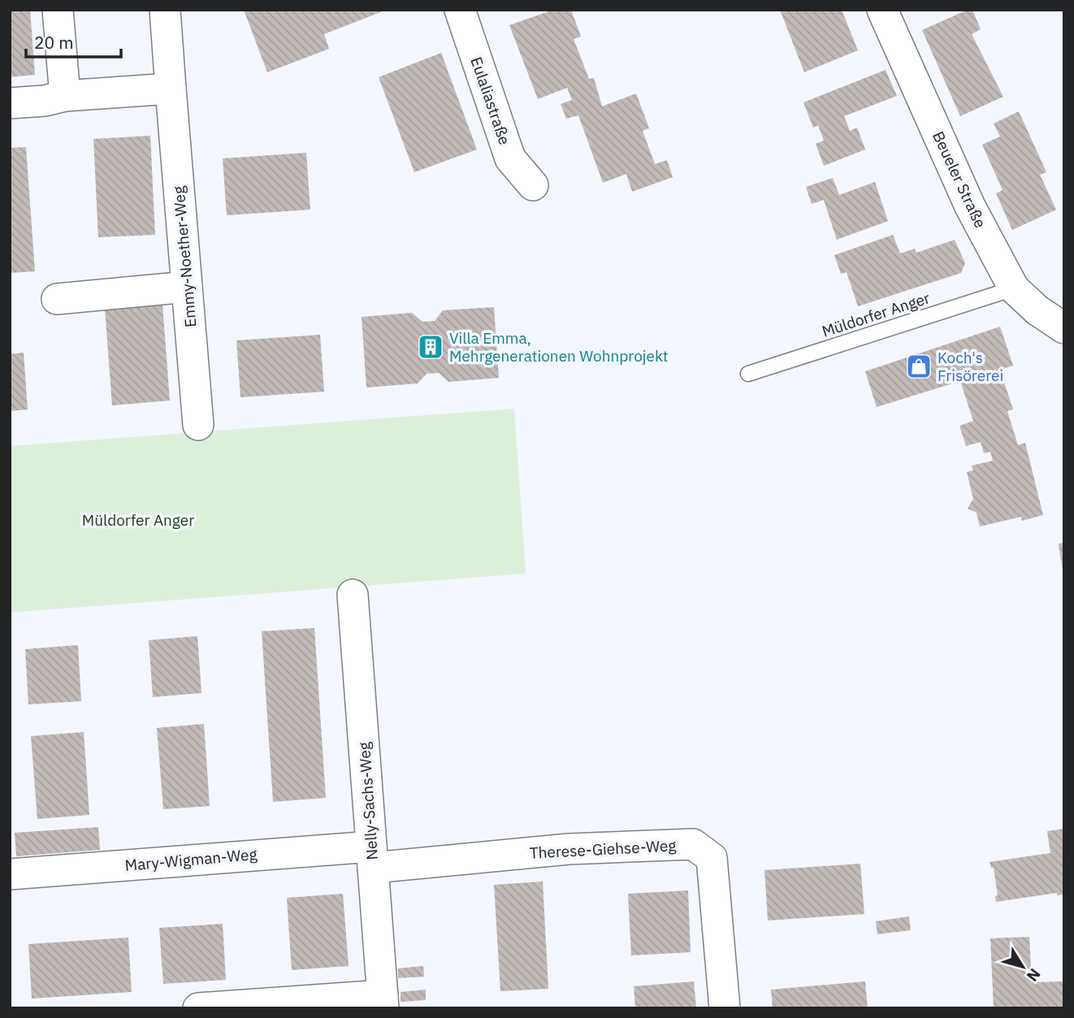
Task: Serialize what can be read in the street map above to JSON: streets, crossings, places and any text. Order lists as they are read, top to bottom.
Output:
{
  "streets": {
    "street": [
      "Eulaliastraße",
      "Beueler Straße",
      "Emmy-Noether-Weg",
      "Nelly-Sachs-Weg",
      "Therese-Giehse-Weg",
      "Mary-Wigman-Weg"
    ],
    "lane": ["Müldorfer Anger"]
  },
  "crossings": [
    ["Beueler Straße", "Müldorfer Anger"],
    ["Nelly-Sachs-Weg", "Therese-Giehse-Weg"],
    ["Nelly-Sachs-Weg", "Mary-Wigman-Weg"],
    ["Therese-Giehse-Weg", "Mary-Wigman-Weg"]
  ],
  "parks": ["Müldorfer Anger"],
  "places": {
    "building": ["Villa Emma, Mehrgenerationen Wohnprojekt"],
    "shop": ["Koch's Frisörerei"]
  },
  "scale_bar": "20 m",
  "north": "bottom right"
}
